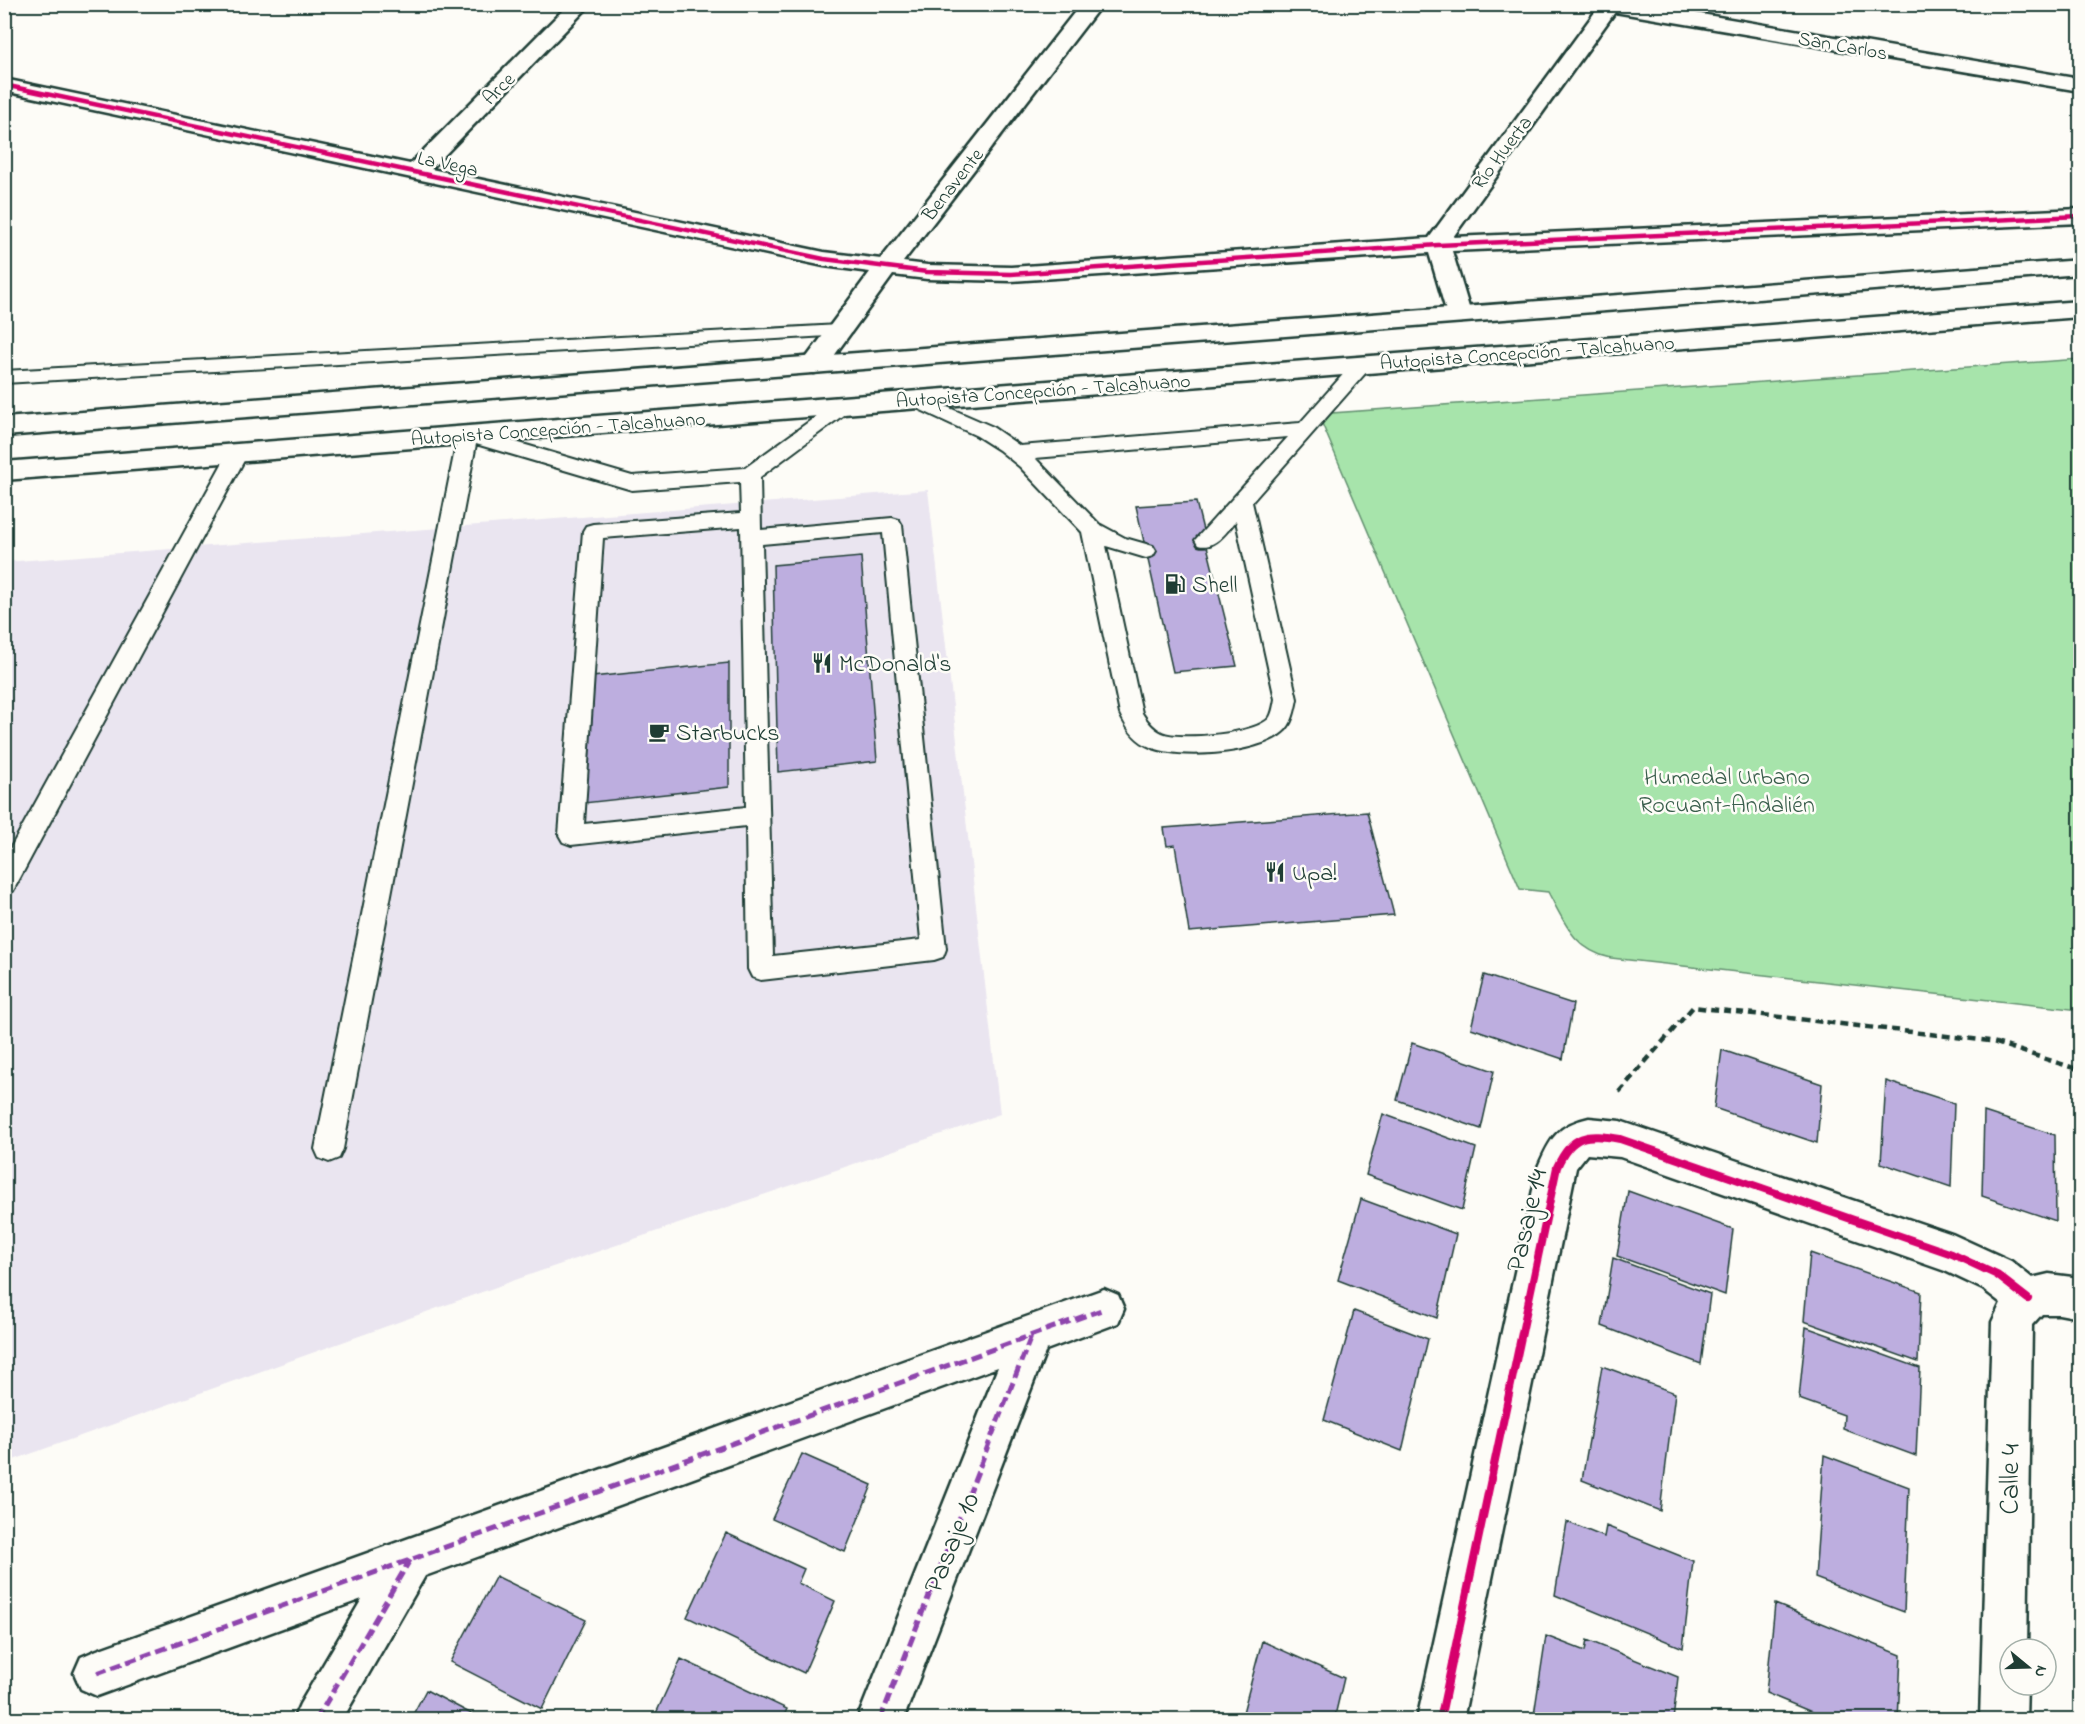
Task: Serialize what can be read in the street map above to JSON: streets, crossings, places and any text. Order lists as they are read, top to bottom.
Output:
{
  "streets": {
    "street": [
      "San Carlos",
      "Arce",
      "Río Huerta",
      "La Vega",
      "Benavente",
      "Autopista Concepción - Talcahuano",
      "Pasaje 14",
      "Calle 4",
      "Pasaje 10"
    ]
  },
  "crossings": [
    ["San Carlos", "Río Huerta"],
    ["Arce", "La Vega"],
    ["Río Huerta", "La Vega"],
    ["La Vega", "Benavente"],
    ["Benavente", "Autopista Concepción - Talcahuano"]
  ],
  "parks": ["Humedal Urbano Rocuant-Andalién"],
  "places": {
    "fuel station": ["Shell"],
    "restaurant": ["McDonald's", "Upa!"],
    "cafe": ["Starbucks"]
  },
  "north": "right"
}
